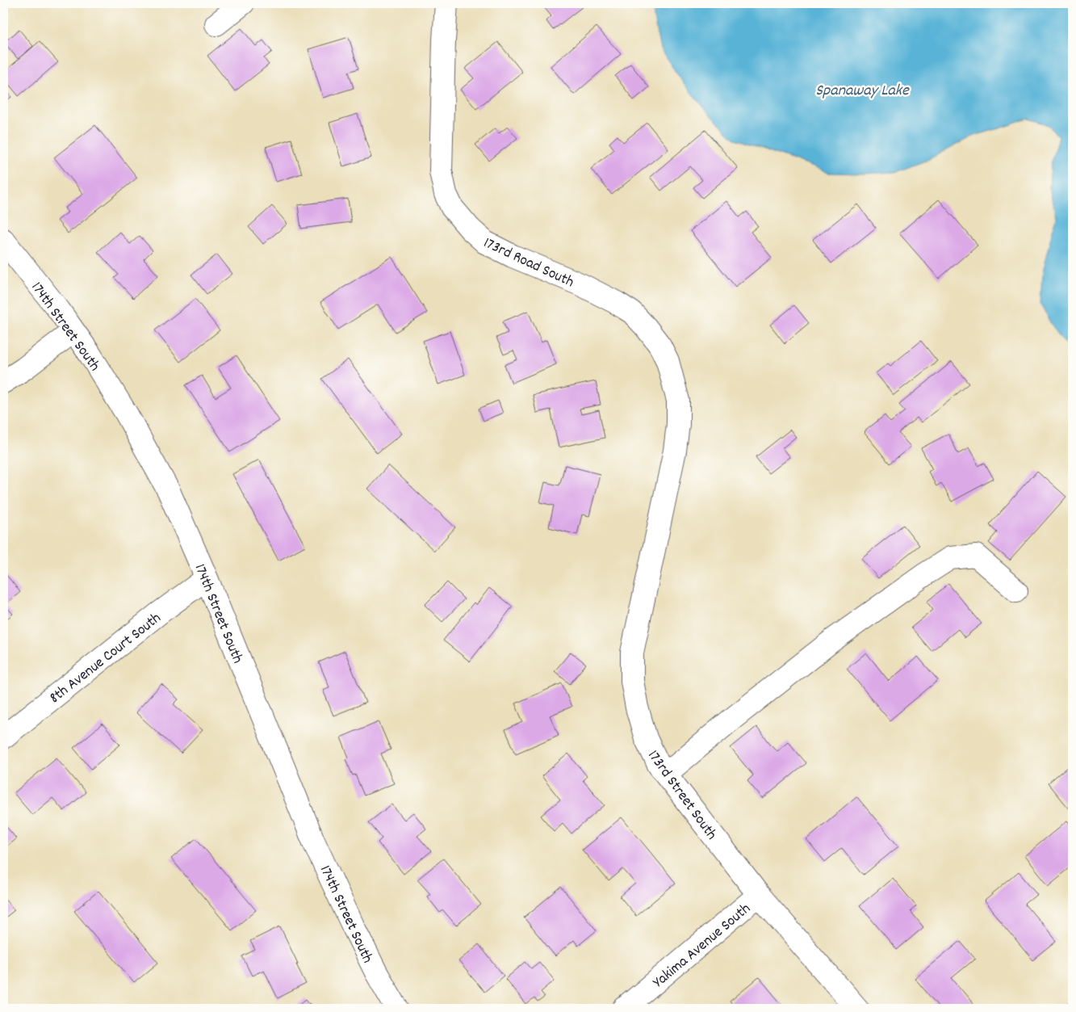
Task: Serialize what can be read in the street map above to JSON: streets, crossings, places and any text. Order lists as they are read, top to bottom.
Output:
{
  "streets": {
    "street": [
      "173rd Road South",
      "174th Street South",
      "8th Avenue Court South",
      "173rd Street South",
      "Yakima Avenue South"
    ]
  },
  "crossings": [
    ["173rd Road South", "173rd Street South"],
    ["174th Street South", "8th Avenue Court South"],
    ["173rd Street South", "Yakima Avenue South"]
  ],
  "water": ["Spanaway Lake"]
}
